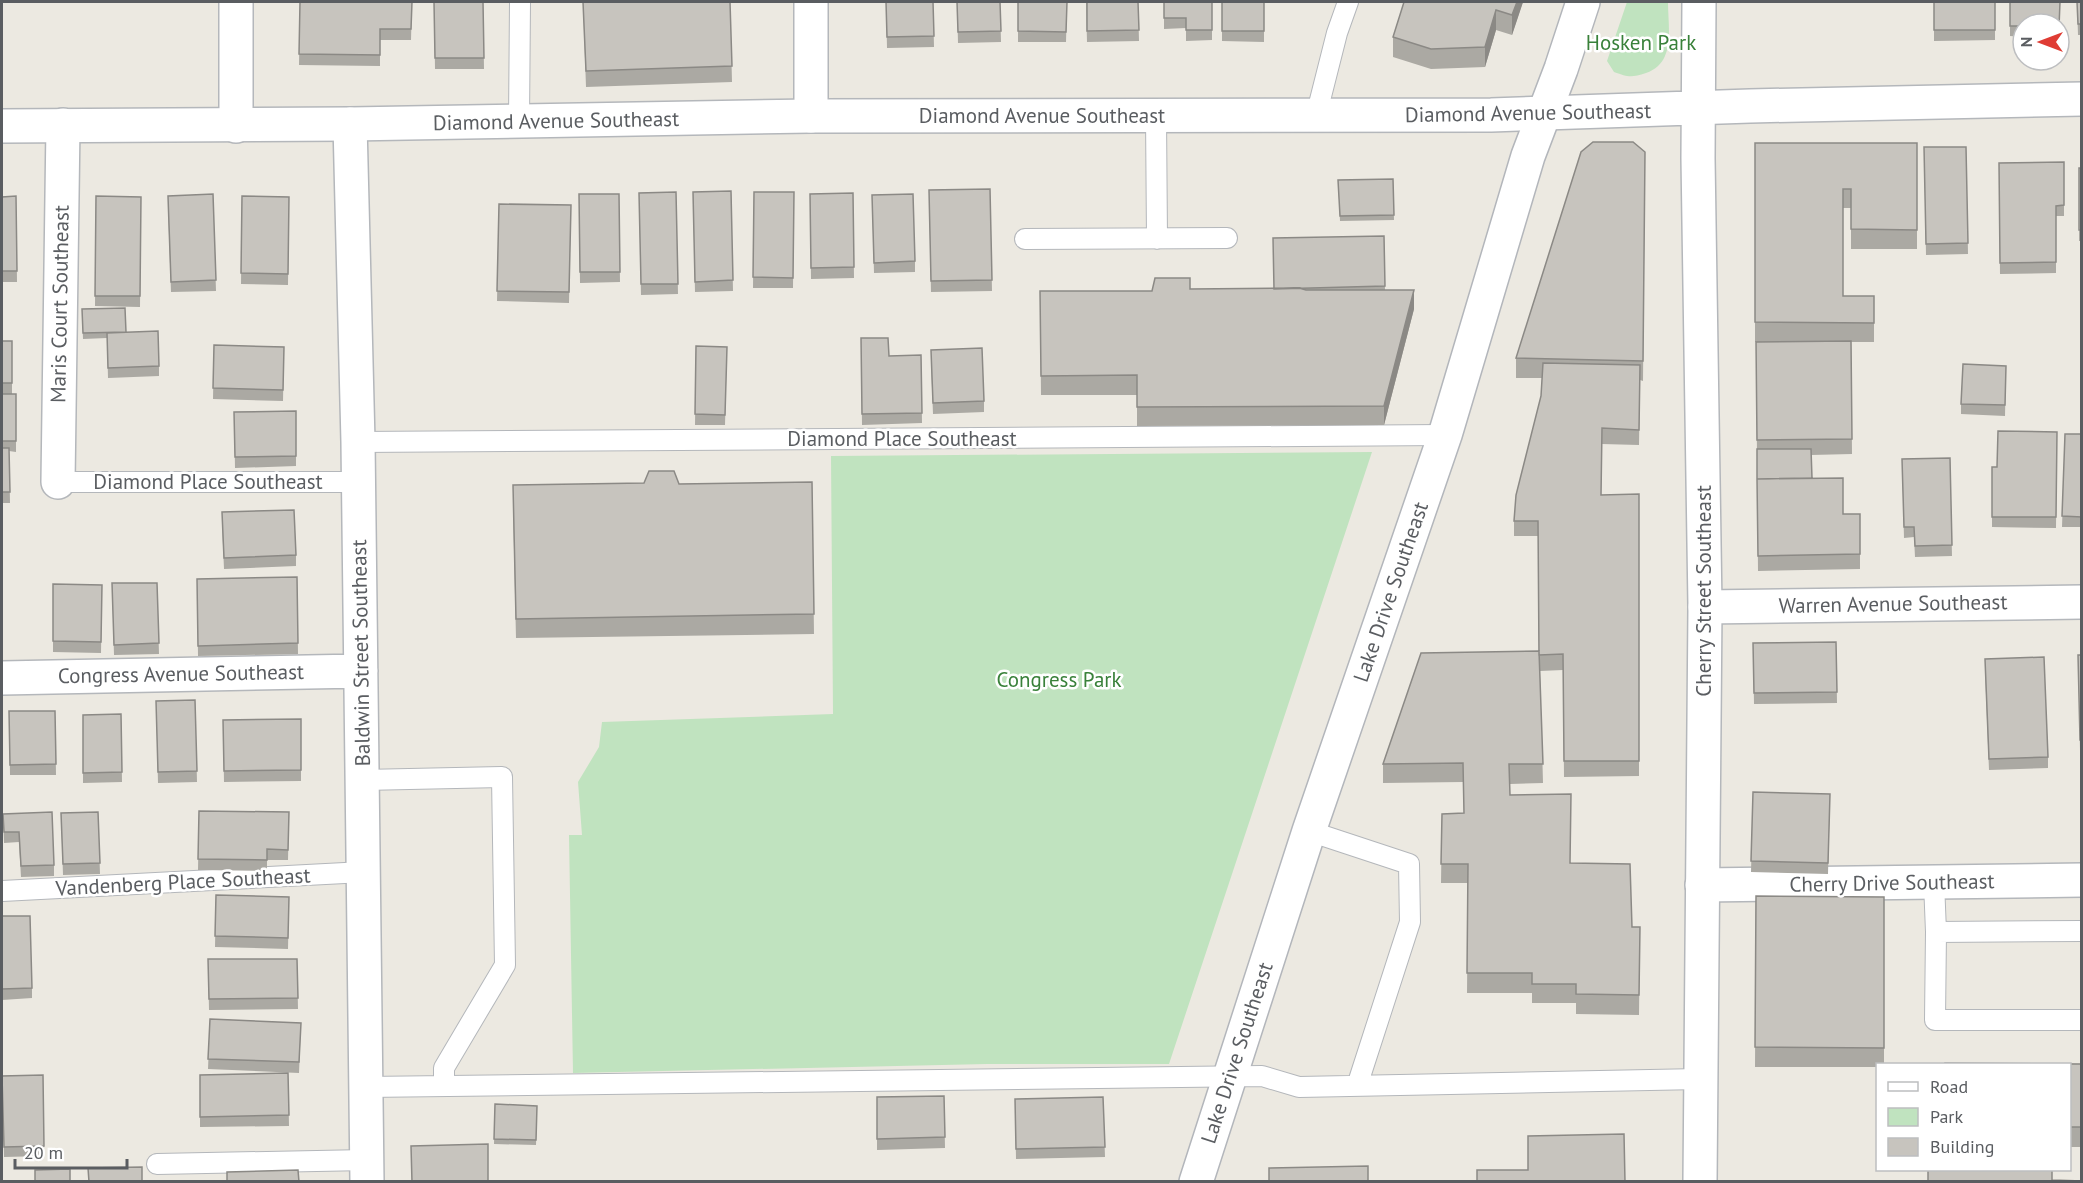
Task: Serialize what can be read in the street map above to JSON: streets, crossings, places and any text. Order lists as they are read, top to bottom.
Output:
{
  "streets": {
    "street": [
      "Diamond Avenue Southeast",
      "Maris Court Southeast",
      "Cherry Street Southeast",
      "Lake Drive Southeast",
      "Warren Avenue Southeast",
      "Baldwin Street Southeast",
      "Congress Avenue Southeast",
      "Cherry Drive Southeast"
    ],
    "lane": ["Diamond Place Southeast", "Vandenberg Place Southeast"]
  },
  "crossings": [
    ["Diamond Avenue Southeast", "Maris Court Southeast"],
    ["Diamond Avenue Southeast", "Cherry Street Southeast"],
    ["Diamond Avenue Southeast", "Lake Drive Southeast"],
    ["Diamond Avenue Southeast", "Baldwin Street Southeast"],
    ["Maris Court Southeast", "Diamond Place Southeast"],
    ["Diamond Place Southeast", "Lake Drive Southeast"],
    ["Diamond Place Southeast", "Baldwin Street Southeast"],
    ["Cherry Street Southeast", "Warren Avenue Southeast"],
    ["Cherry Street Southeast", "Cherry Drive Southeast"],
    ["Baldwin Street Southeast", "Congress Avenue Southeast"],
    ["Baldwin Street Southeast", "Vandenberg Place Southeast"]
  ],
  "parks": ["Hosken Park", "Congress Park"],
  "legend": ["Road", "Park", "Building"],
  "scale_bar": "20 m",
  "north": "left"
}
